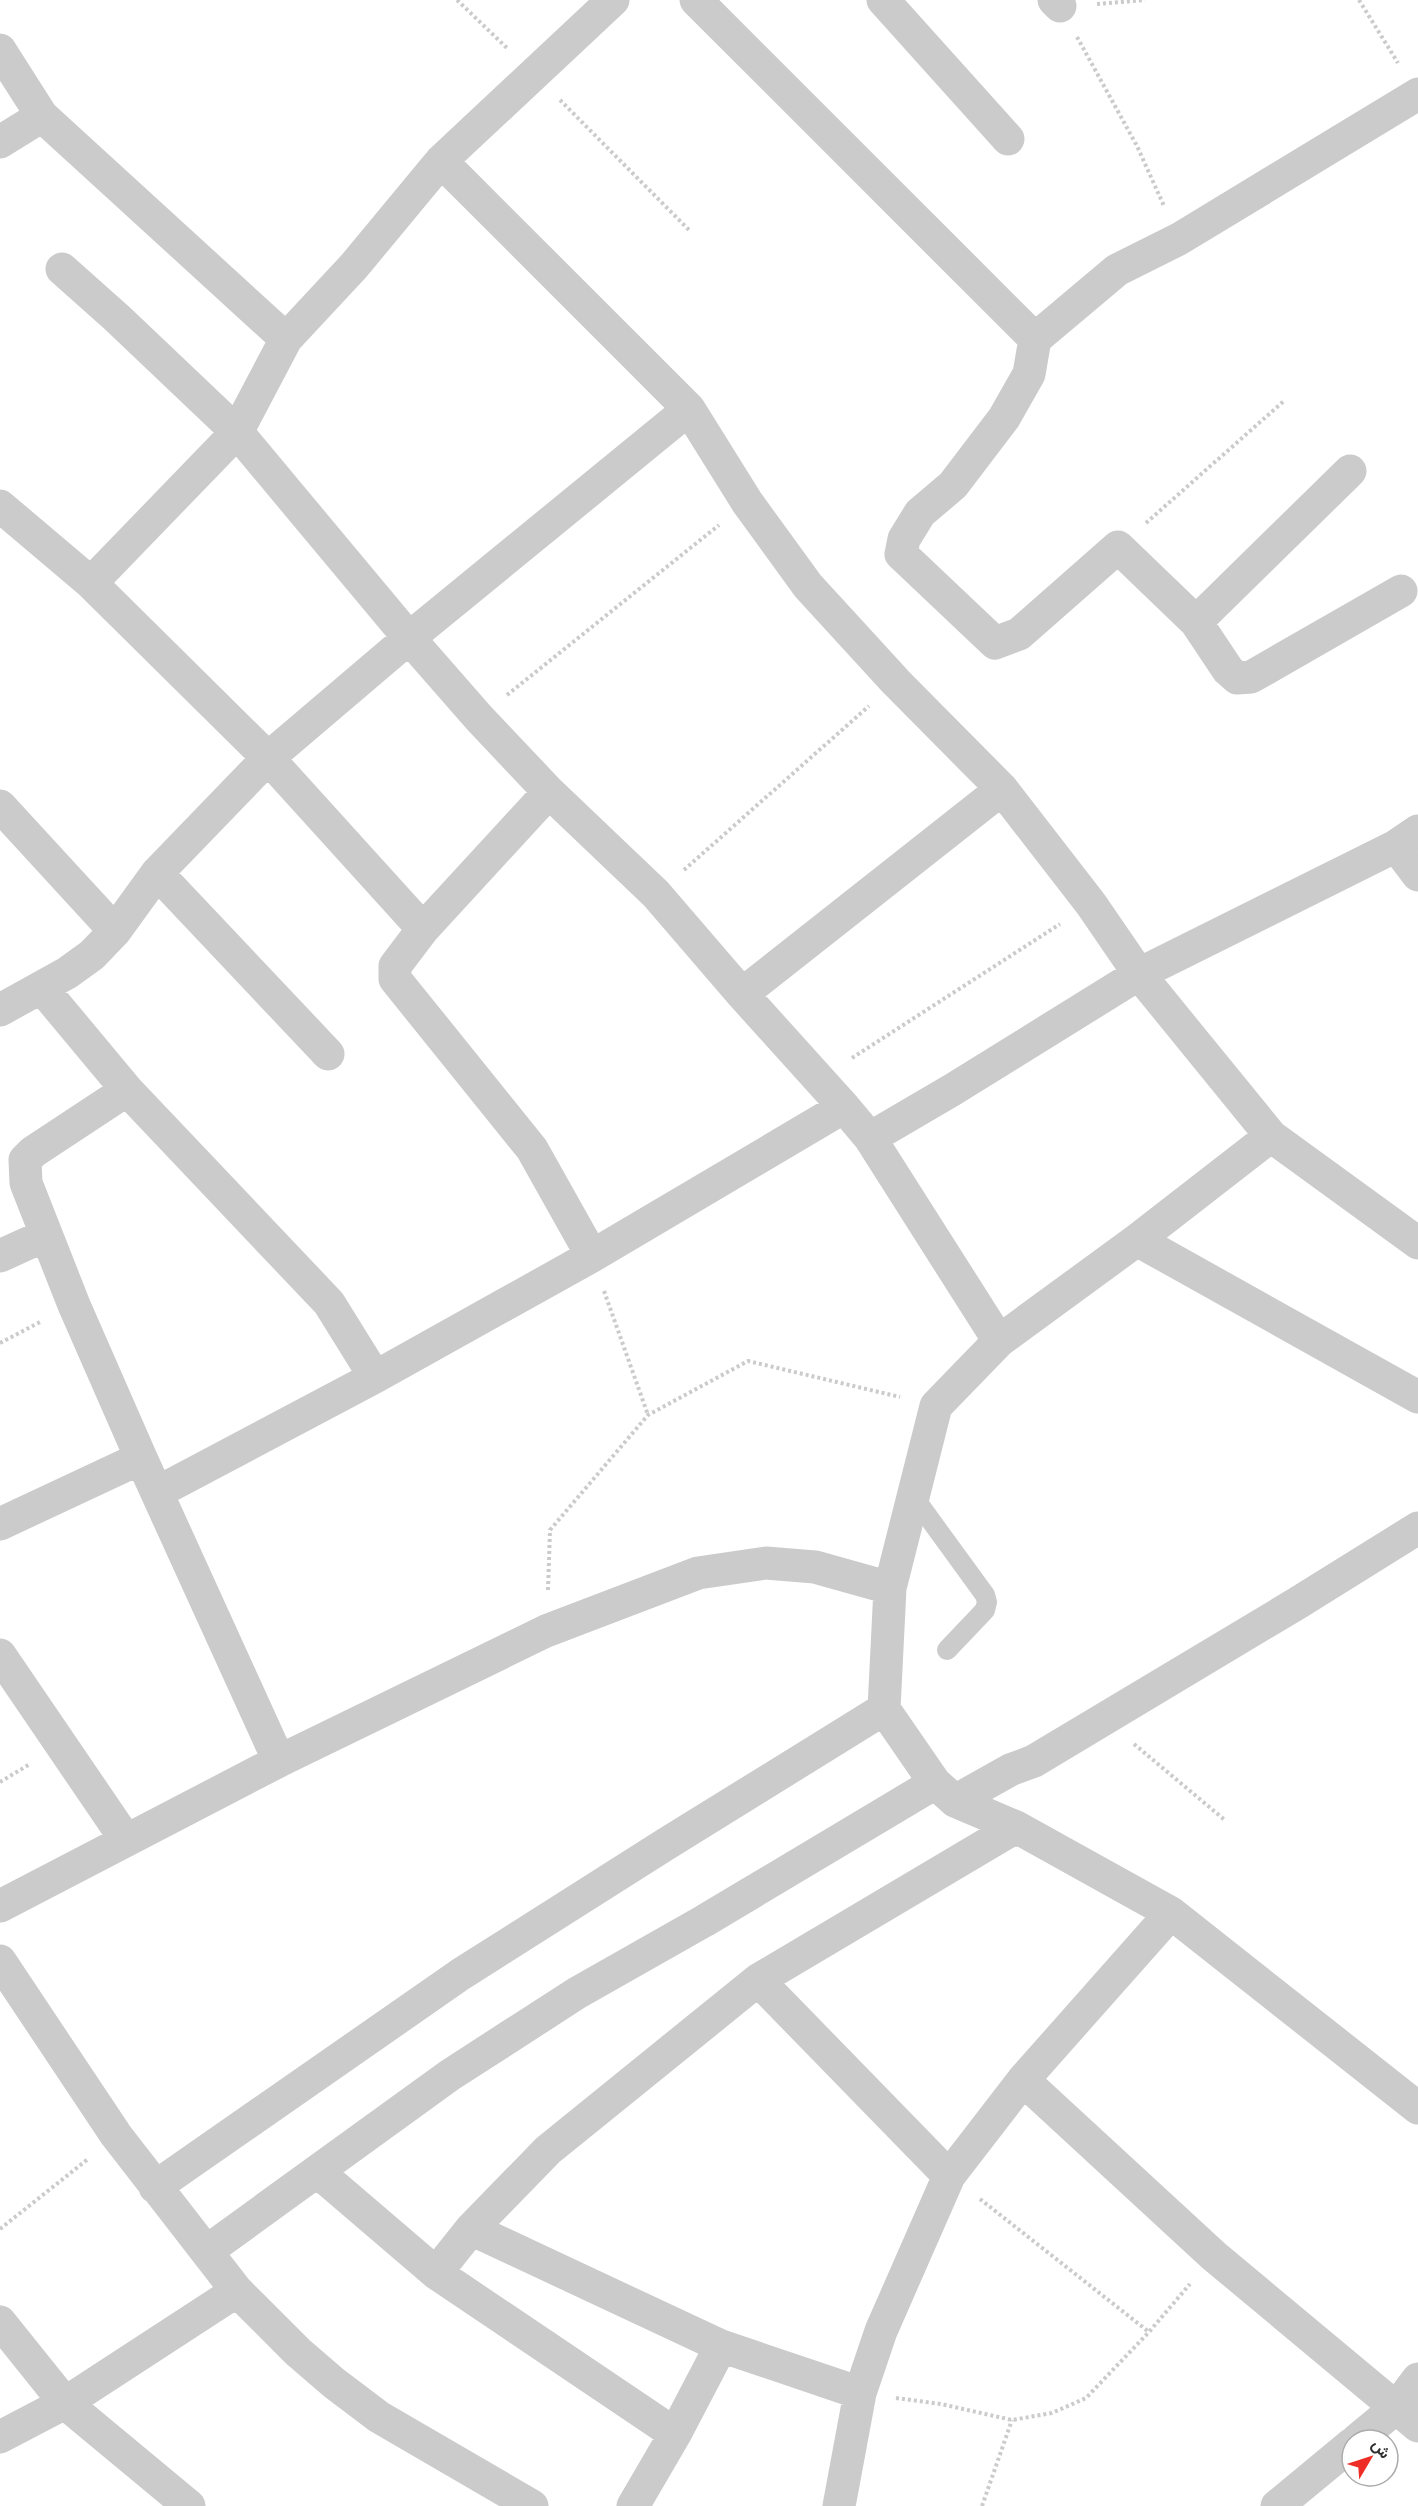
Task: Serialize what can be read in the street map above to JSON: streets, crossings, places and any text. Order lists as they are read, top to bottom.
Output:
{
  "north": "top right"
}
